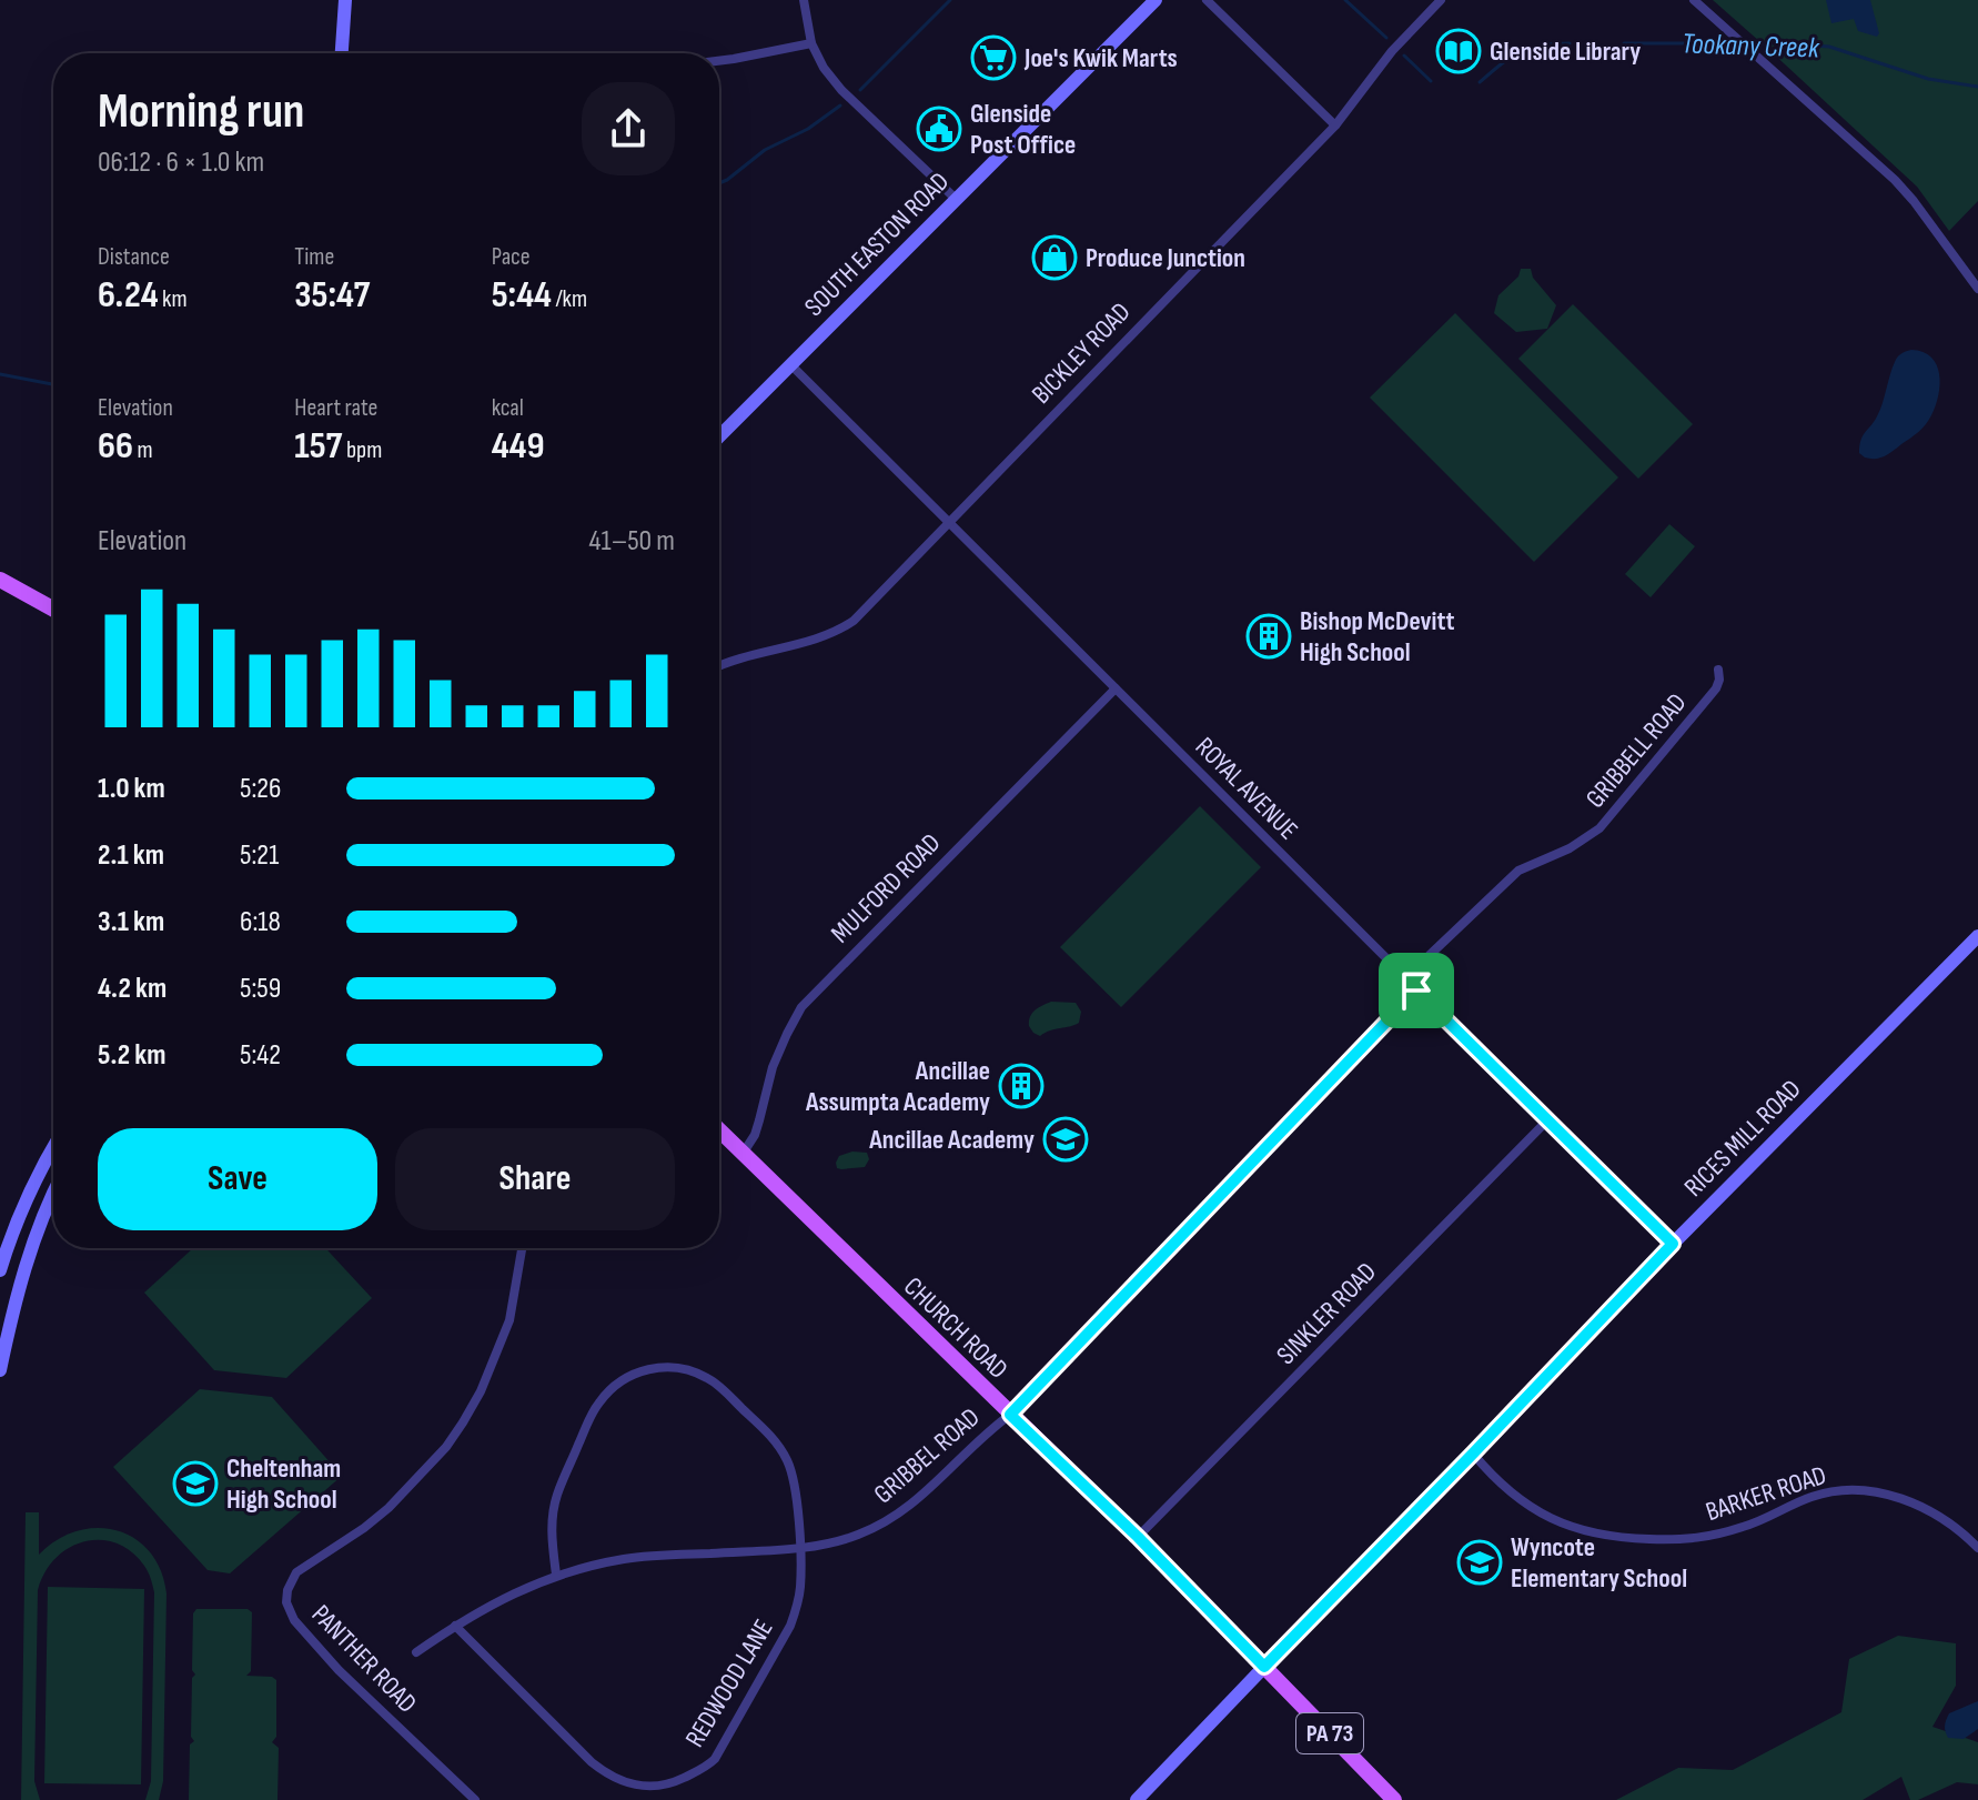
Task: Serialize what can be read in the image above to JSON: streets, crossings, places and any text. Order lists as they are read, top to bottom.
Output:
{
  "streets": {
    "main road": ["CHURCH ROAD", "PA 73"],
    "street": [
      "SOUTH EASTON ROAD",
      "BICKLEY ROAD",
      "GRIBBELL ROAD",
      "ROYAL AVENUE",
      "MULFORD ROAD",
      "RICES MILL ROAD",
      "SINKLER ROAD",
      "GRIBBEL ROAD",
      "BARKER ROAD",
      "PANTHER ROAD",
      "REDWOOD LANE"
    ]
  },
  "crossings": [
    ["SOUTH EASTON ROAD", "ROYAL AVENUE"],
    ["BICKLEY ROAD", "ROYAL AVENUE"],
    ["GRIBBELL ROAD", "ROYAL AVENUE"],
    ["ROYAL AVENUE", "MULFORD ROAD"],
    ["ROYAL AVENUE", "RICES MILL ROAD"],
    ["ROYAL AVENUE", "SINKLER ROAD"],
    ["ROYAL AVENUE", "GRIBBEL ROAD"],
    ["MULFORD ROAD", "CHURCH ROAD"],
    ["RICES MILL ROAD", "CHURCH ROAD"],
    ["RICES MILL ROAD", "BARKER ROAD"],
    ["SINKLER ROAD", "CHURCH ROAD"],
    ["CHURCH ROAD", "GRIBBEL ROAD"],
    ["GRIBBEL ROAD", "REDWOOD LANE"]
  ],
  "water": ["Tookany Creek"],
  "places": {
    "library": ["Glenside Library"],
    "supermarket": ["Joe's Kwik Marts"],
    "public building": ["Glenside Post Office"],
    "shop": ["Produce Junction"],
    "building": ["Bishop McDevitt High School", "Ancillae Assumpta Academy"],
    "school or university": ["Ancillae Academy", "Cheltenham High School", "Wyncote Elementary School"]
  },
  "page": {
    "heading": ["Morning run", "06:12 · 6 × 1.0 km"],
    "stats": [
      ["Distance", "6.24 km"],
      ["Time", "35:47"],
      ["Pace", "5:44 /km"],
      ["Elevation", "66 m"],
      ["Heart rate", "157 bpm"],
      ["kcal", "449"]
    ],
    "chart": ["Elevation", "41–50 m"],
    "list": [
      {
        "name": "1.0 km",
        "note": "5:26"
      },
      {
        "name": "2.1 km",
        "note": "5:21"
      },
      {
        "name": "3.1 km",
        "note": "6:18"
      },
      {
        "name": "4.2 km",
        "note": "5:59"
      },
      {
        "name": "5.2 km",
        "note": "5:42"
      }
    ],
    "buttons": ["Save", "Share"]
  }
}
